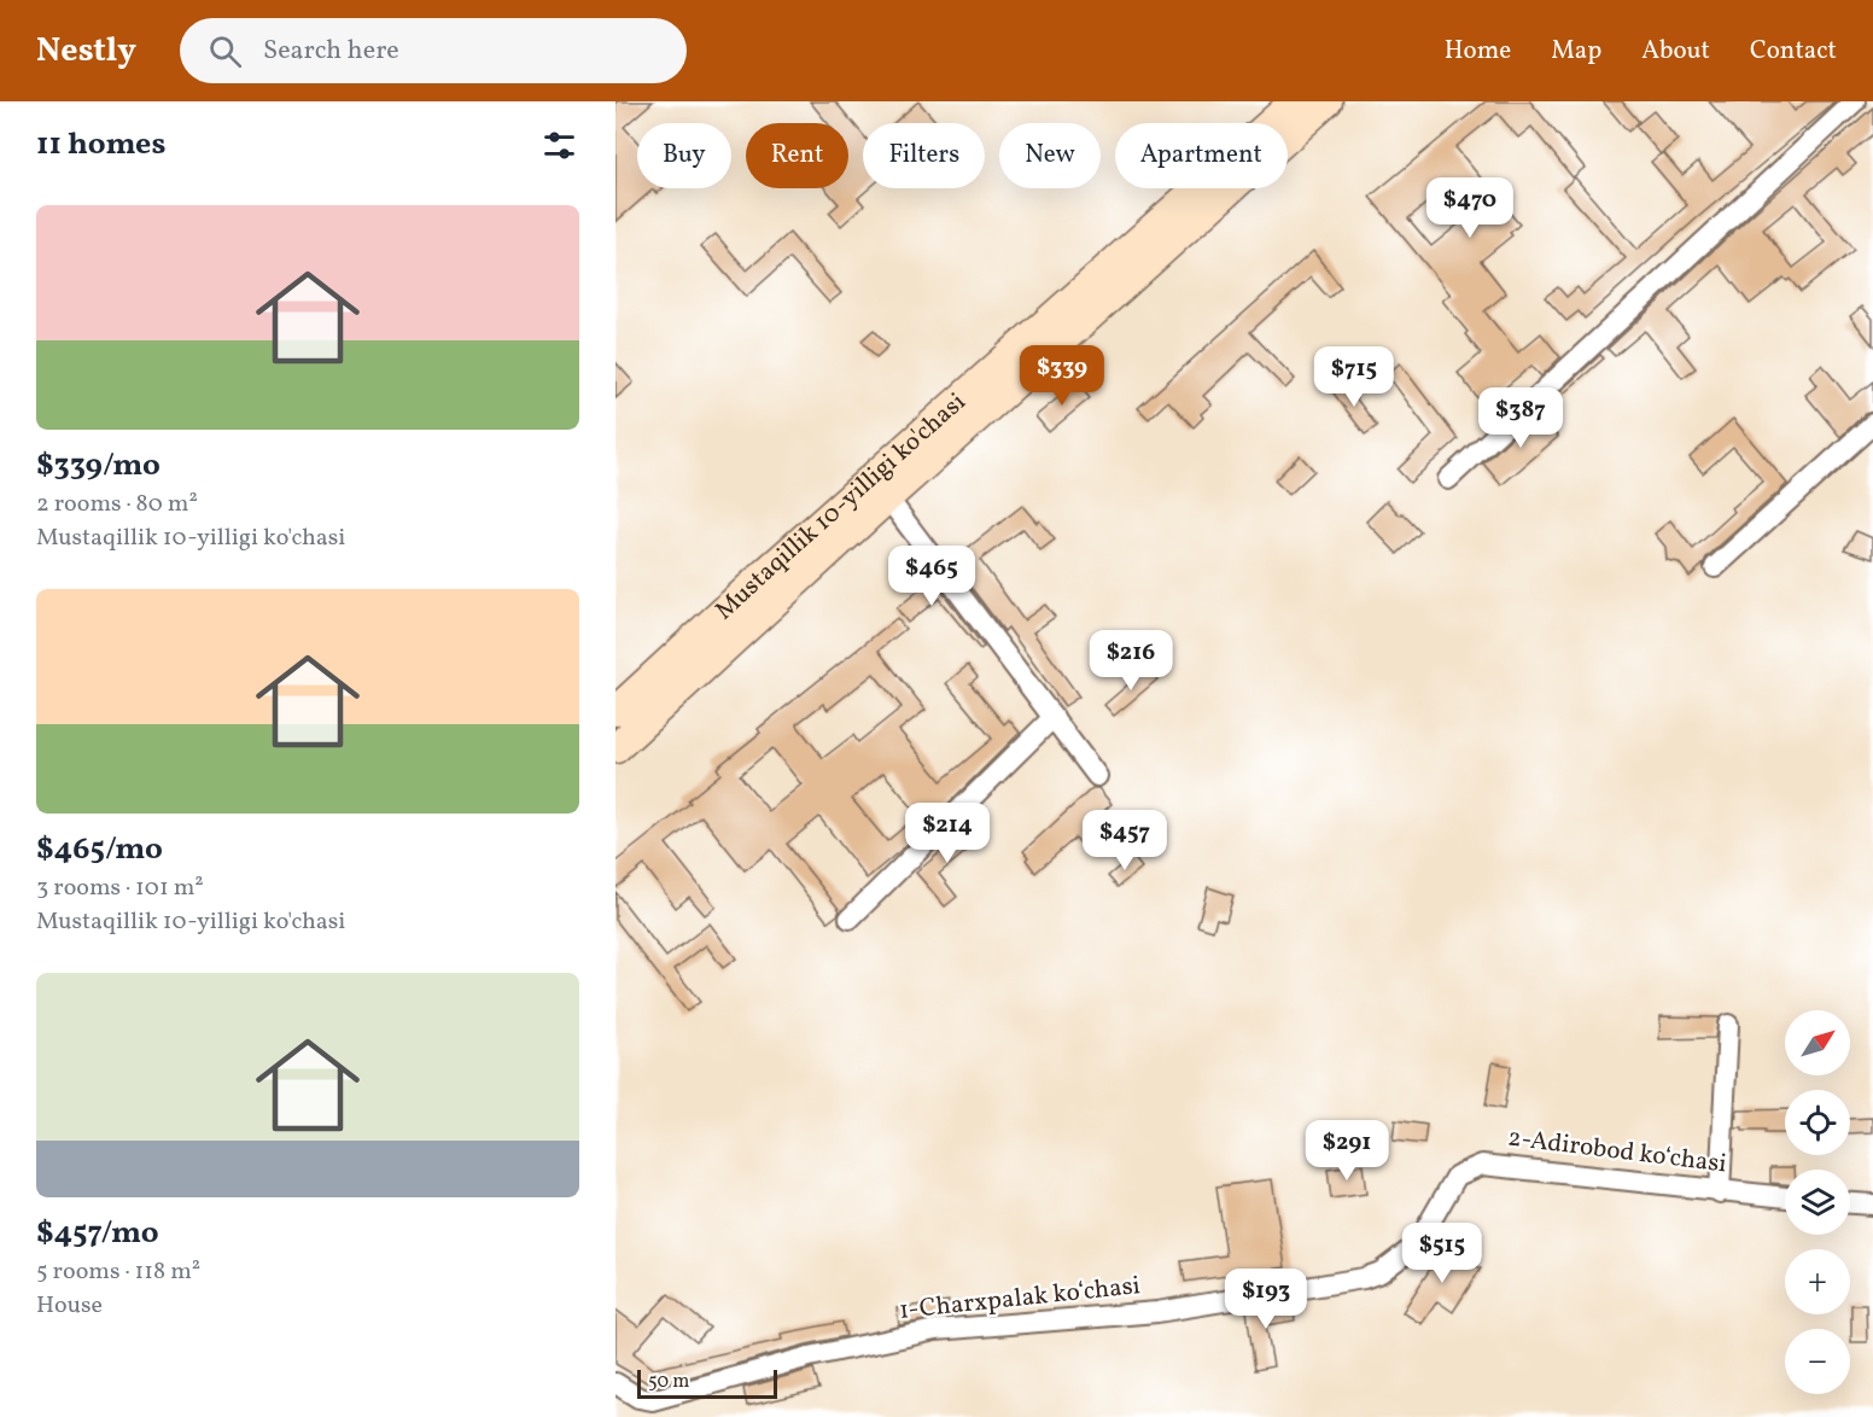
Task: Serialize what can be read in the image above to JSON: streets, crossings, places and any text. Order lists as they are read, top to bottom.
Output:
{
  "streets": {
    "main road": ["Mustaqillik 10-yilligi ko'chasi"],
    "street": ["2-Adirobod koʻchasi", "1-Charxpalak koʻchasi"]
  },
  "crossings": [
    ["2-Adirobod koʻchasi", "1-Charxpalak koʻchasi"]
  ],
  "scale_bar": "50 m",
  "north": "top right",
  "page": {
    "header": "Nestly",
    "search": "Search here",
    "nav": [
      "Home",
      "Map",
      "About",
      "Contact"
    ],
    "heading": "11 homes",
    "chip": [
      "Buy",
      "Rent",
      "Filters",
      "New",
      "Apartment"
    ],
    "price": [
      "$470",
      "$339",
      "$715",
      "$387",
      "$465",
      "$216",
      "$214",
      "$457",
      "$291",
      "$515",
      "$193"
    ],
    "list": [
      {
        "name": "$339/mo",
        "note": "2 rooms · 80 m² · Mustaqillik 10-yilligi ko'chasi"
      },
      {
        "name": "$465/mo",
        "note": "3 rooms · 101 m² · Mustaqillik 10-yilligi ko'chasi"
      },
      {
        "name": "$457/mo",
        "note": "5 rooms · 118 m² · House"
      }
    ],
    "map_buttons": ["+", "−"],
    "scale": "50 m"
  }
}
